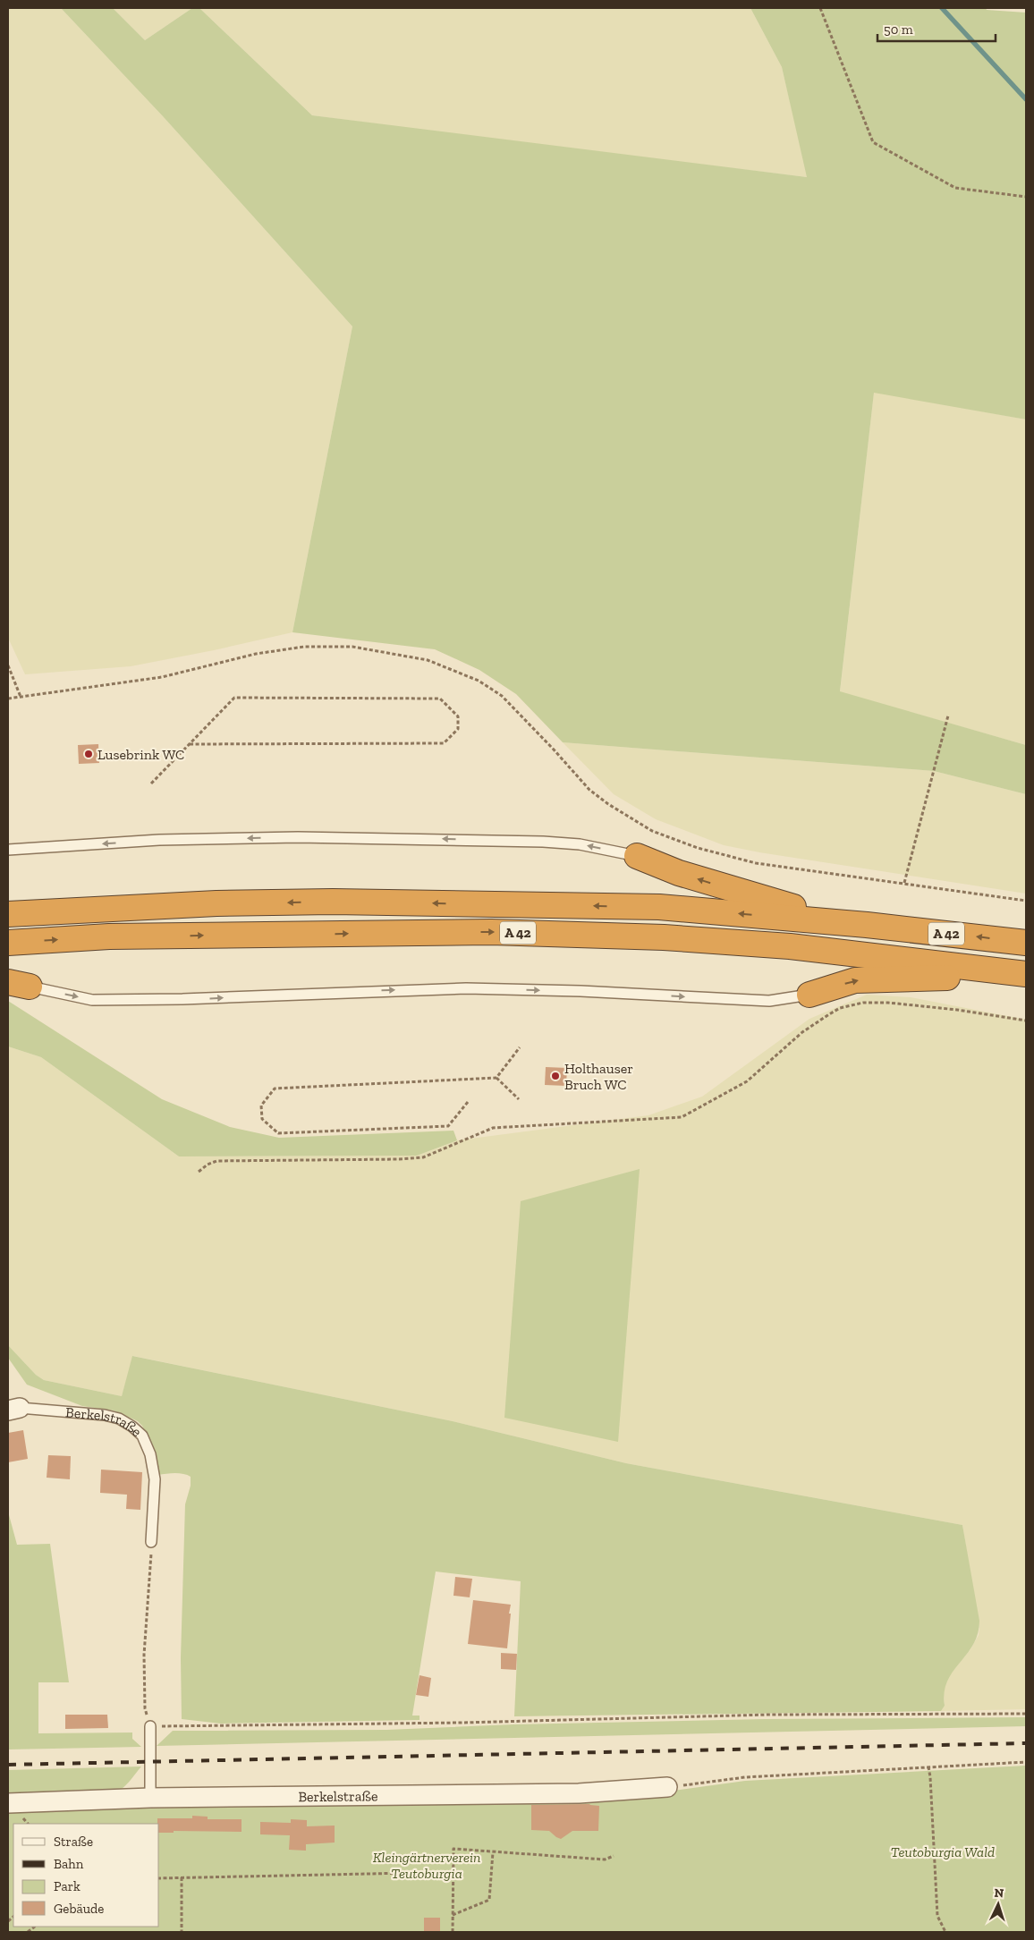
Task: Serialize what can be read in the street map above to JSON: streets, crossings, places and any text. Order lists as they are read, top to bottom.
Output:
{
  "streets": {
    "highway": ["A 42"],
    "street": ["Berkelstraße"]
  },
  "parks": ["Teutoburgia Wald", "Kleingärtnerverein Teutoburgia"],
  "places": ["Lusebrink WC", "Holthauser Bruch WC"],
  "legend": [
    "Straße",
    "Bahn",
    "Park",
    "Gebäude"
  ],
  "scale_bar": "50 m",
  "north": "top"
}
